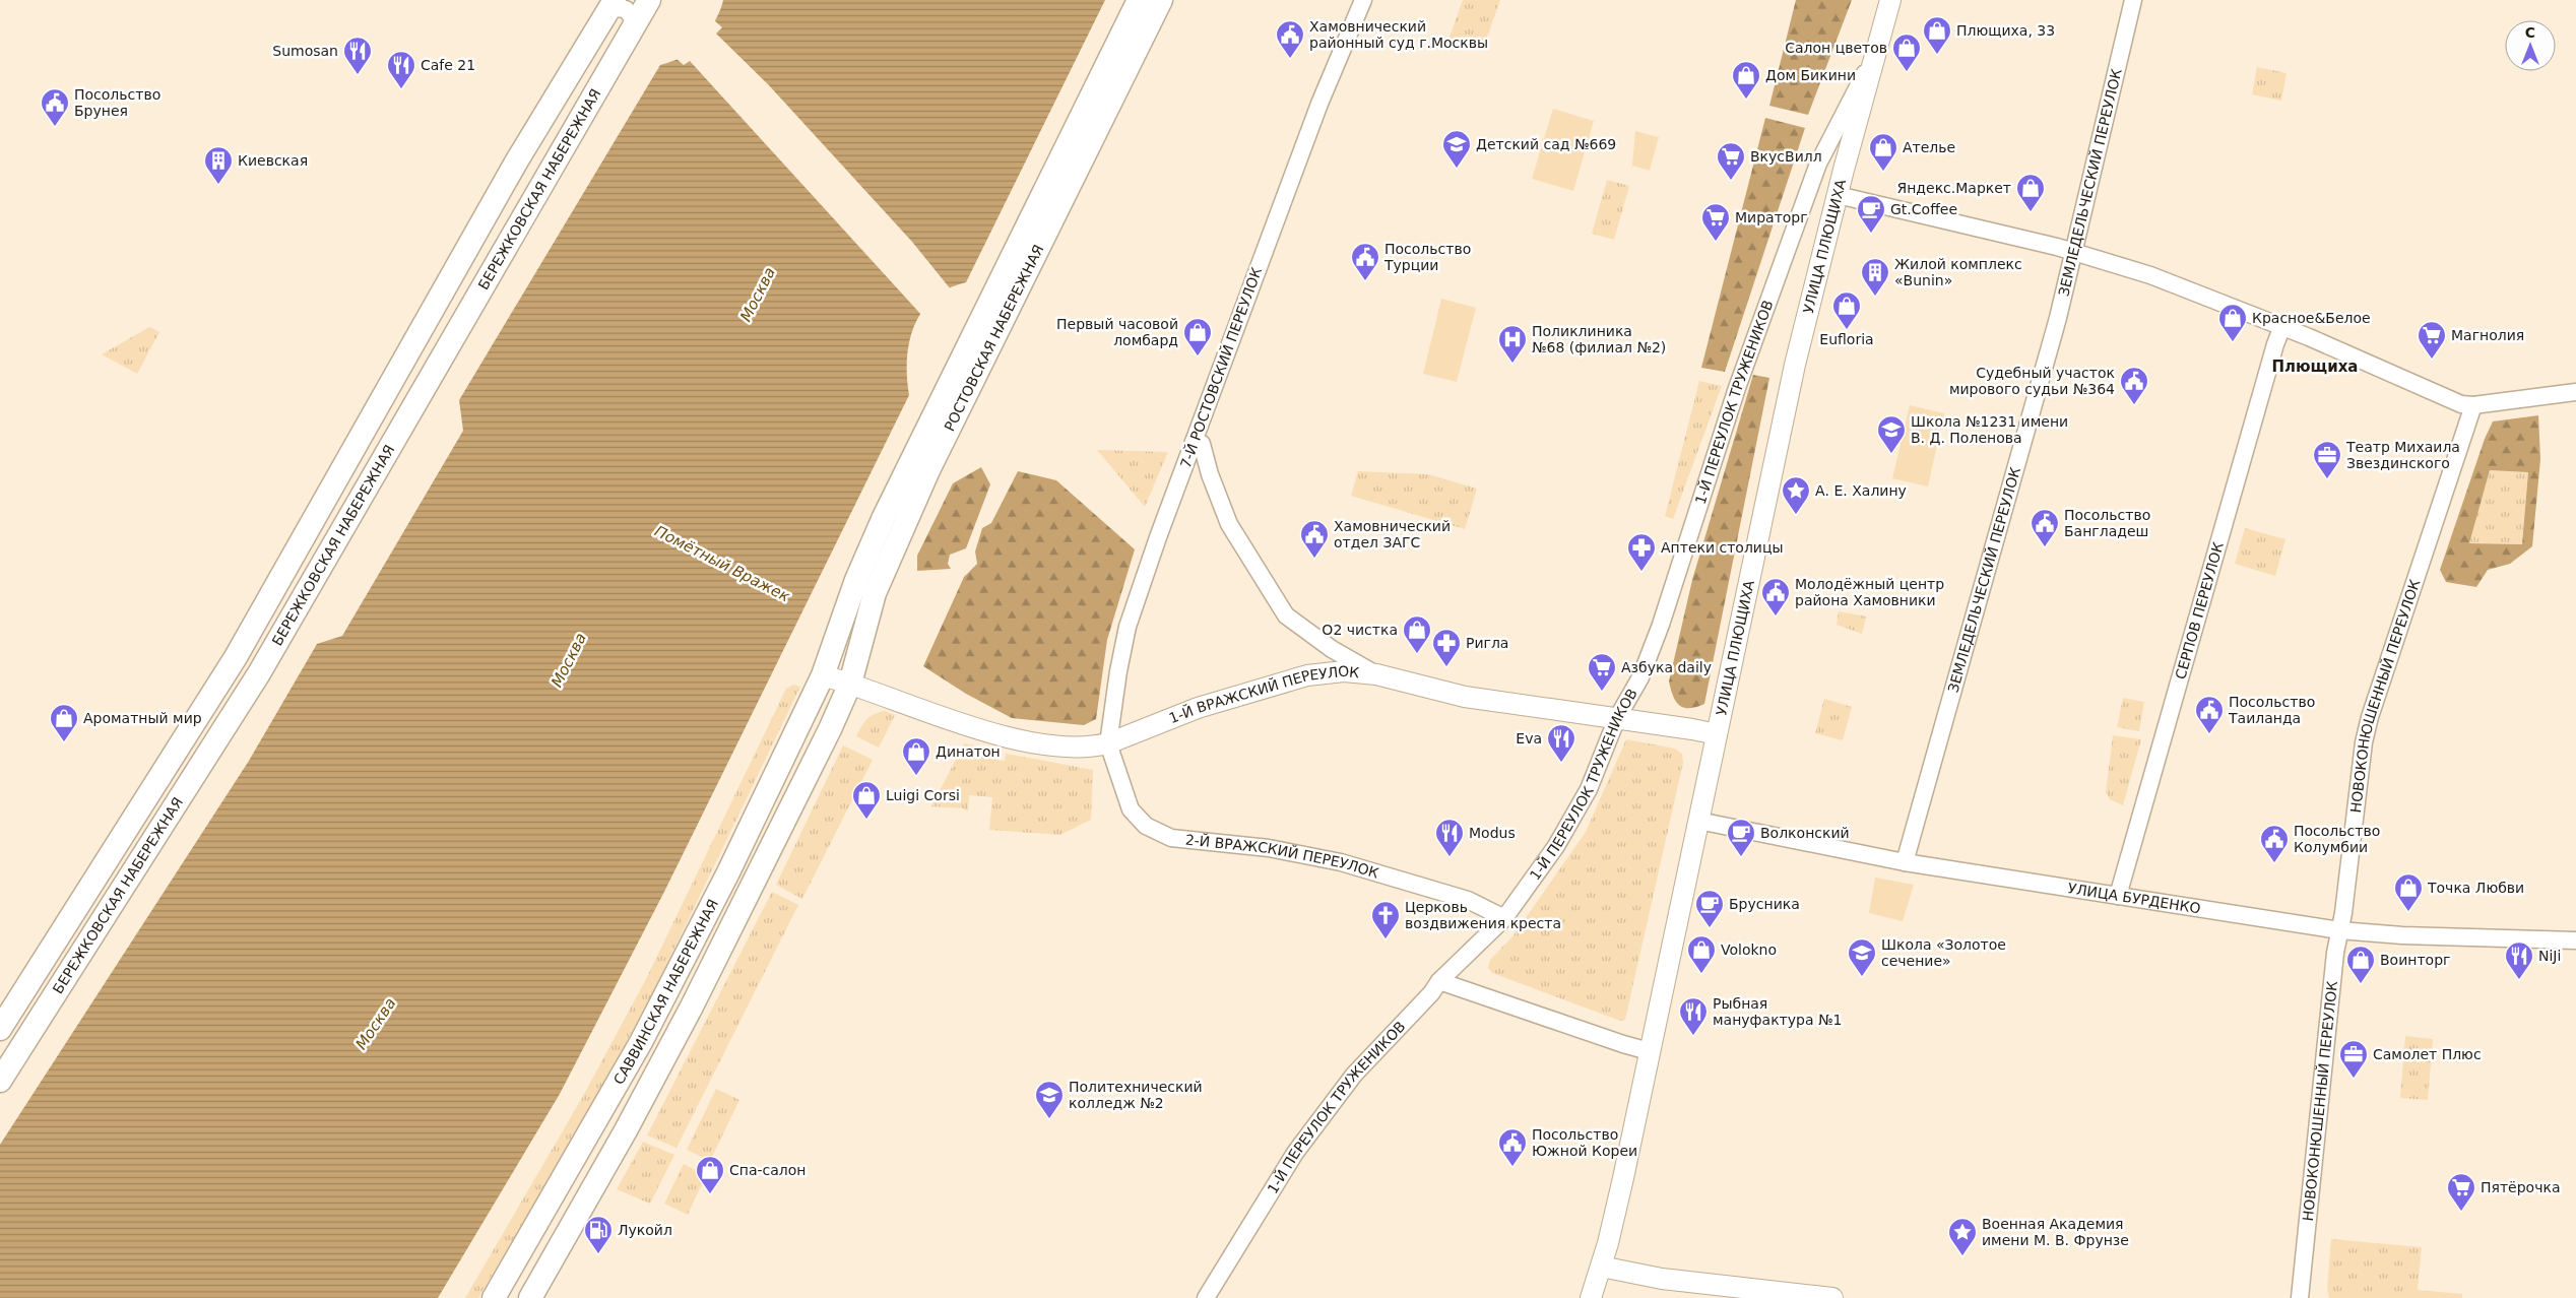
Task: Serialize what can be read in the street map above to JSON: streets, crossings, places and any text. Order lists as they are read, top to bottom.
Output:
{
  "streets": {
    "main road": ["БЕРЕЖКОВСКАЯ НАБЕРЕЖНАЯ", "РОСТОВСКАЯ НАБЕРЕЖНАЯ", "САВВИНСКАЯ НАБЕРЕЖНАЯ"],
    "street": [
      "ЗЕМЛЕДЕЛЬЧЕСКИЙ ПЕРЕУЛОК",
      "УЛИЦА ПЛЮЩИХА",
      "7-Й РОСТОВСКИЙ ПЕРЕУЛОК",
      "1-Й ПЕРЕУЛОК ТРУЖЕНИКОВ",
      "СЕРПОВ ПЕРЕУЛОК",
      "НОВОКОНЮШЕННЫЙ ПЕРЕУЛОК",
      "1-Й ВРАЖСКИЙ ПЕРЕУЛОК",
      "2-Й ВРАЖСКИЙ ПЕРЕУЛОК",
      "УЛИЦА БУРДЕНКО"
    ]
  },
  "crossings": [
    ["ЗЕМЛЕДЕЛЬЧЕСКИЙ ПЕРЕУЛОК", "УЛИЦА БУРДЕНКО"],
    ["УЛИЦА ПЛЮЩИХА", "1-Й ПЕРЕУЛОК ТРУЖЕНИКОВ"],
    ["УЛИЦА ПЛЮЩИХА", "1-Й ВРАЖСКИЙ ПЕРЕУЛОК"],
    ["УЛИЦА ПЛЮЩИХА", "УЛИЦА БУРДЕНКО"],
    ["РОСТОВСКАЯ НАБЕРЕЖНАЯ", "1-Й ВРАЖСКИЙ ПЕРЕУЛОК"],
    ["РОСТОВСКАЯ НАБЕРЕЖНАЯ", "САВВИНСКАЯ НАБЕРЕЖНАЯ"],
    ["7-Й РОСТОВСКИЙ ПЕРЕУЛОК", "1-Й ВРАЖСКИЙ ПЕРЕУЛОК"],
    ["7-Й РОСТОВСКИЙ ПЕРЕУЛОК", "2-Й ВРАЖСКИЙ ПЕРЕУЛОК"],
    ["1-Й ПЕРЕУЛОК ТРУЖЕНИКОВ", "1-Й ВРАЖСКИЙ ПЕРЕУЛОК"],
    ["1-Й ПЕРЕУЛОК ТРУЖЕНИКОВ", "2-Й ВРАЖСКИЙ ПЕРЕУЛОК"],
    ["СЕРПОВ ПЕРЕУЛОК", "УЛИЦА БУРДЕНКО"],
    ["НОВОКОНЮШЕННЫЙ ПЕРЕУЛОК", "УЛИЦА БУРДЕНКО"],
    ["1-Й ВРАЖСКИЙ ПЕРЕУЛОК", "2-Й ВРАЖСКИЙ ПЕРЕУЛОК"],
    ["1-Й ВРАЖСКИЙ ПЕРЕУЛОК", "САВВИНСКАЯ НАБЕРЕЖНАЯ"]
  ],
  "districts": ["Плющиха"],
  "water": ["Москва", "Помётный Вражек"],
  "places": {
    "shop": [
      "Плющиха, 33",
      "Салон цветов",
      "Дом Бикини",
      "Ателье",
      "Яндекс.Маркет",
      "Eufloria",
      "Красное&Белое",
      "Первый часовой ломбард",
      "О2 чистка",
      "Ароматный мир",
      "Динатон",
      "Luigi Corsi",
      "Точка Любви",
      "Volokno",
      "Воинторг",
      "Спа-салон"
    ],
    "public building": [
      "Хамовнический районный суд г.Москвы",
      "Посольство Брунея",
      "Посольство Турции",
      "Судебный участок мирового судьи №364",
      "Посольство Бангладеш",
      "Хамовнический отдел ЗАГС",
      "Молодёжный центр района Хамовники",
      "Посольство Таиланда",
      "Посольство Колумбии",
      "Посольство Южной Кореи"
    ],
    "restaurant": [
      "Sumosan",
      "Cafe 21",
      "Eva",
      "Modus",
      "NiJi",
      "Рыбная мануфактура №1"
    ],
    "school or university": [
      "Детский сад №669",
      "Школа №1231 имени В. Д. Поленова",
      "Школа «Золотое сечение»",
      "Политехнический колледж №2"
    ],
    "supermarket": [
      "ВкусВилл",
      "Мираторг",
      "Магнолия",
      "Азбука daily",
      "Пятёрочка"
    ],
    "building": ["Киевская", "Жилой комплекс «Bunin»"],
    "cafe": ["Gt.Coffee", "Волконский", "Брусника"],
    "hospital": ["Поликлиника №68 (филиал №2)"],
    "office": ["Театр Михаила Звездинского", "Самолет Плюс"],
    "place": ["А. Е. Халину", "Военная Академия имени М. В. Фрунзе"],
    "pharmacy": ["Аптеки столицы", "Ригла"],
    "church": ["Церковь воздвижения креста"],
    "fuel station": ["Лукойл"]
  },
  "north": "top"
}
